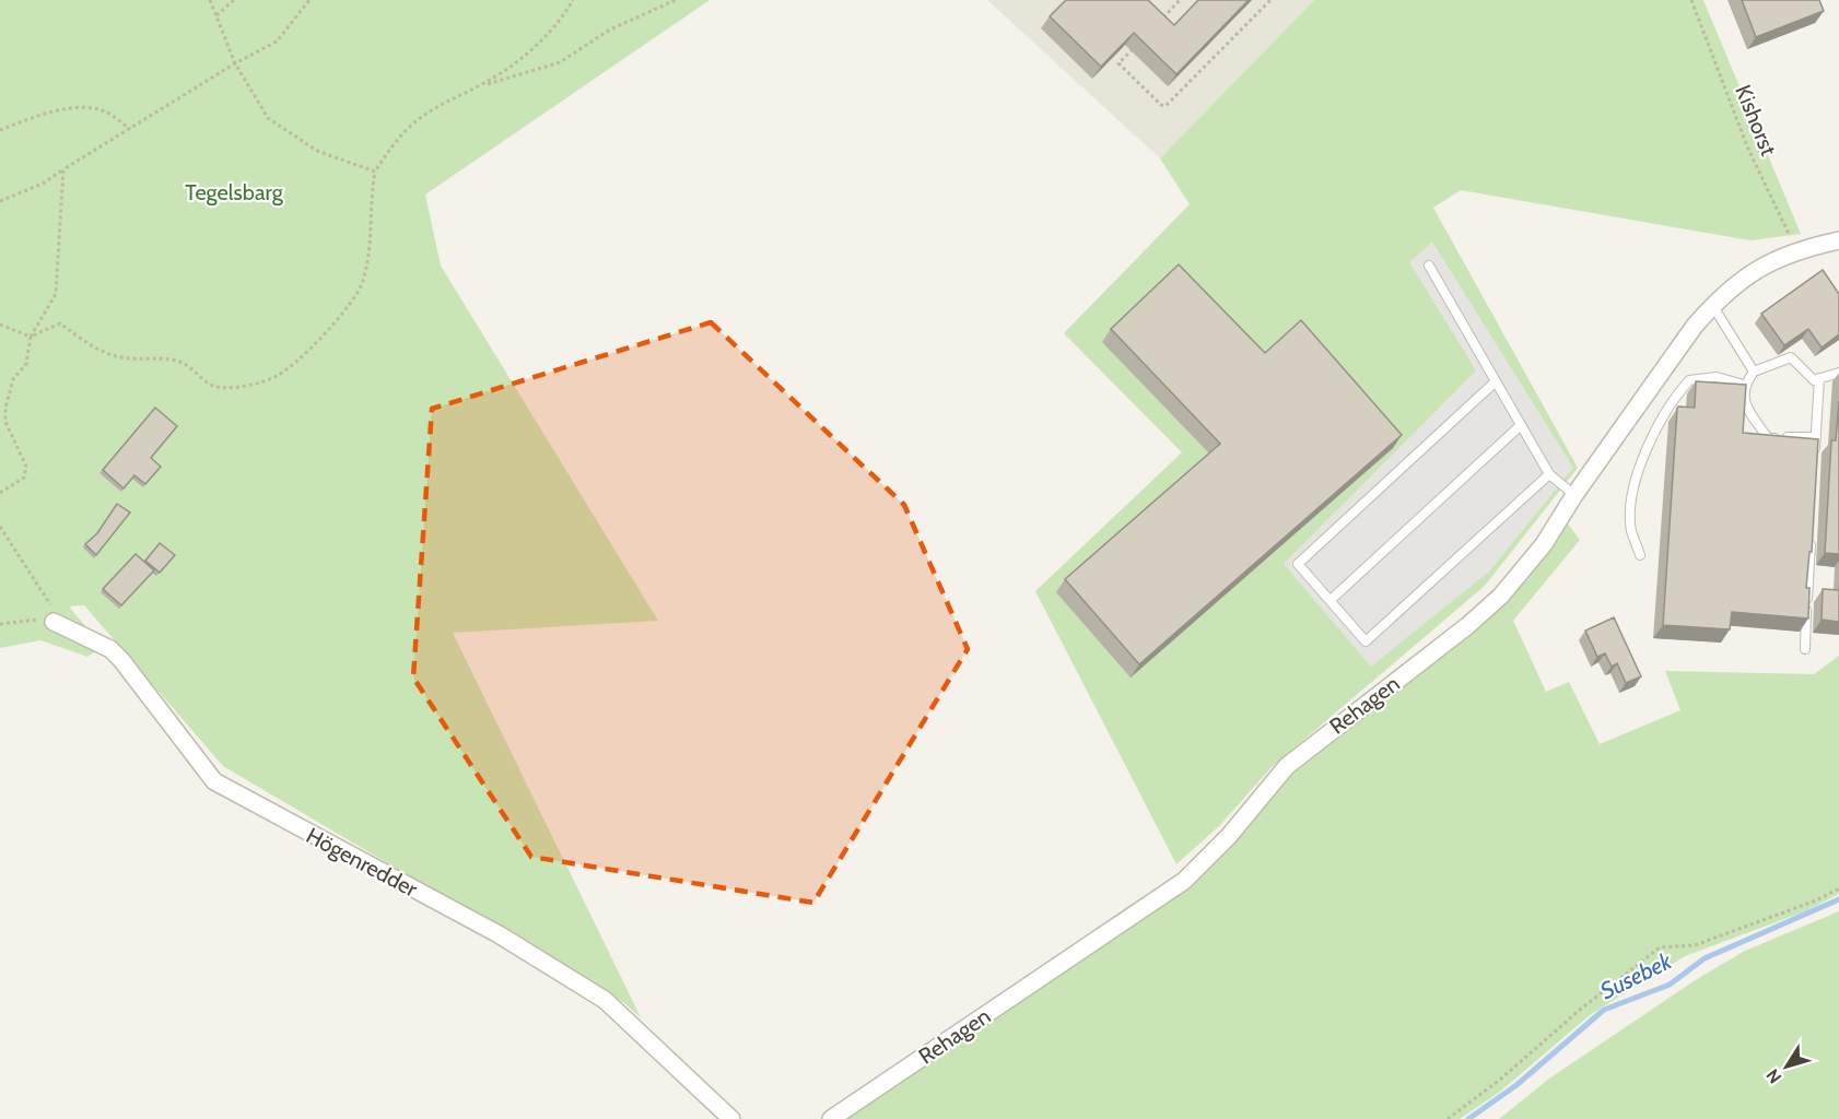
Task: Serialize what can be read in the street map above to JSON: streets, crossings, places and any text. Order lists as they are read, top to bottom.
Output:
{
  "streets": {
    "street": ["Rehagen", "Högenredder"],
    "path": ["Kishorst"]
  },
  "crossings": [
    ["Kishorst", "Rehagen"]
  ],
  "water": ["Susebek"],
  "parks": ["Tegelsbarg"],
  "north": "bottom left"
}
